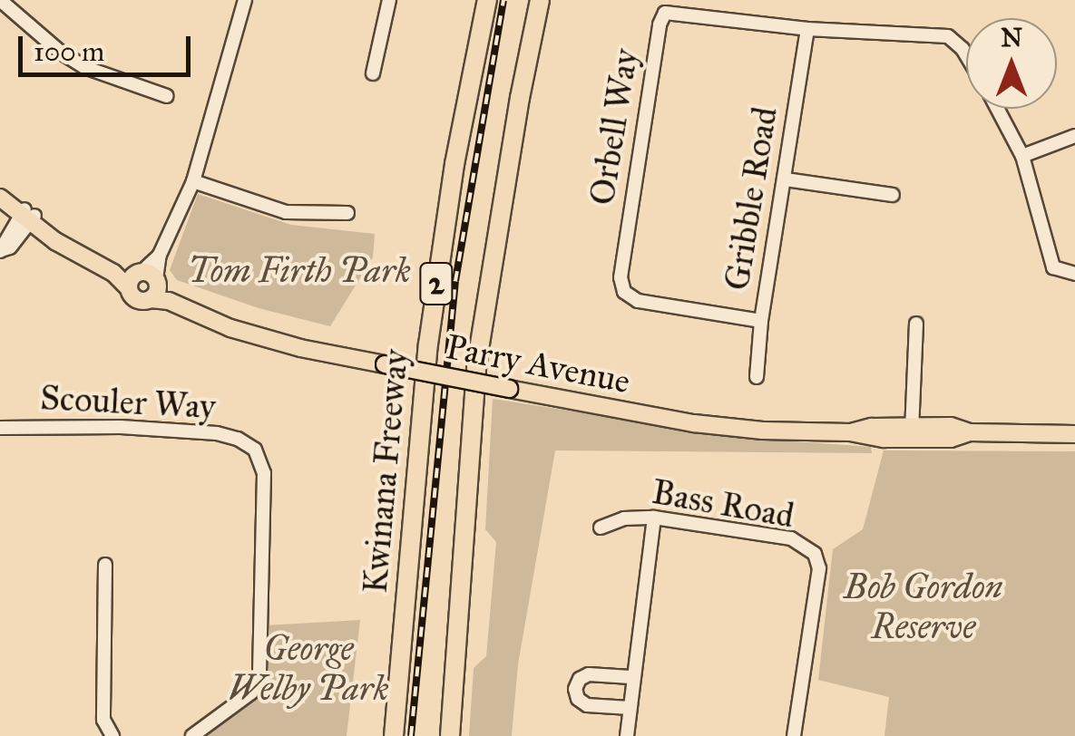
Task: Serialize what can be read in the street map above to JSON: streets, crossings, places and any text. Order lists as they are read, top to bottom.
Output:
{
  "streets": {
    "highway": ["2", "Kwinana Freeway"],
    "main road": ["Parry Avenue"],
    "street": [
      "Orbell Way",
      "Gribble Road",
      "Scouler Way",
      "Bass Road"
    ]
  },
  "crossings": [
    ["Orbell Way", "Gribble Road"]
  ],
  "parks": ["Tom Firth Park", "Bob Gordon Reserve", "George Welby Park"],
  "scale_bar": "100 m",
  "north": "top"
}
